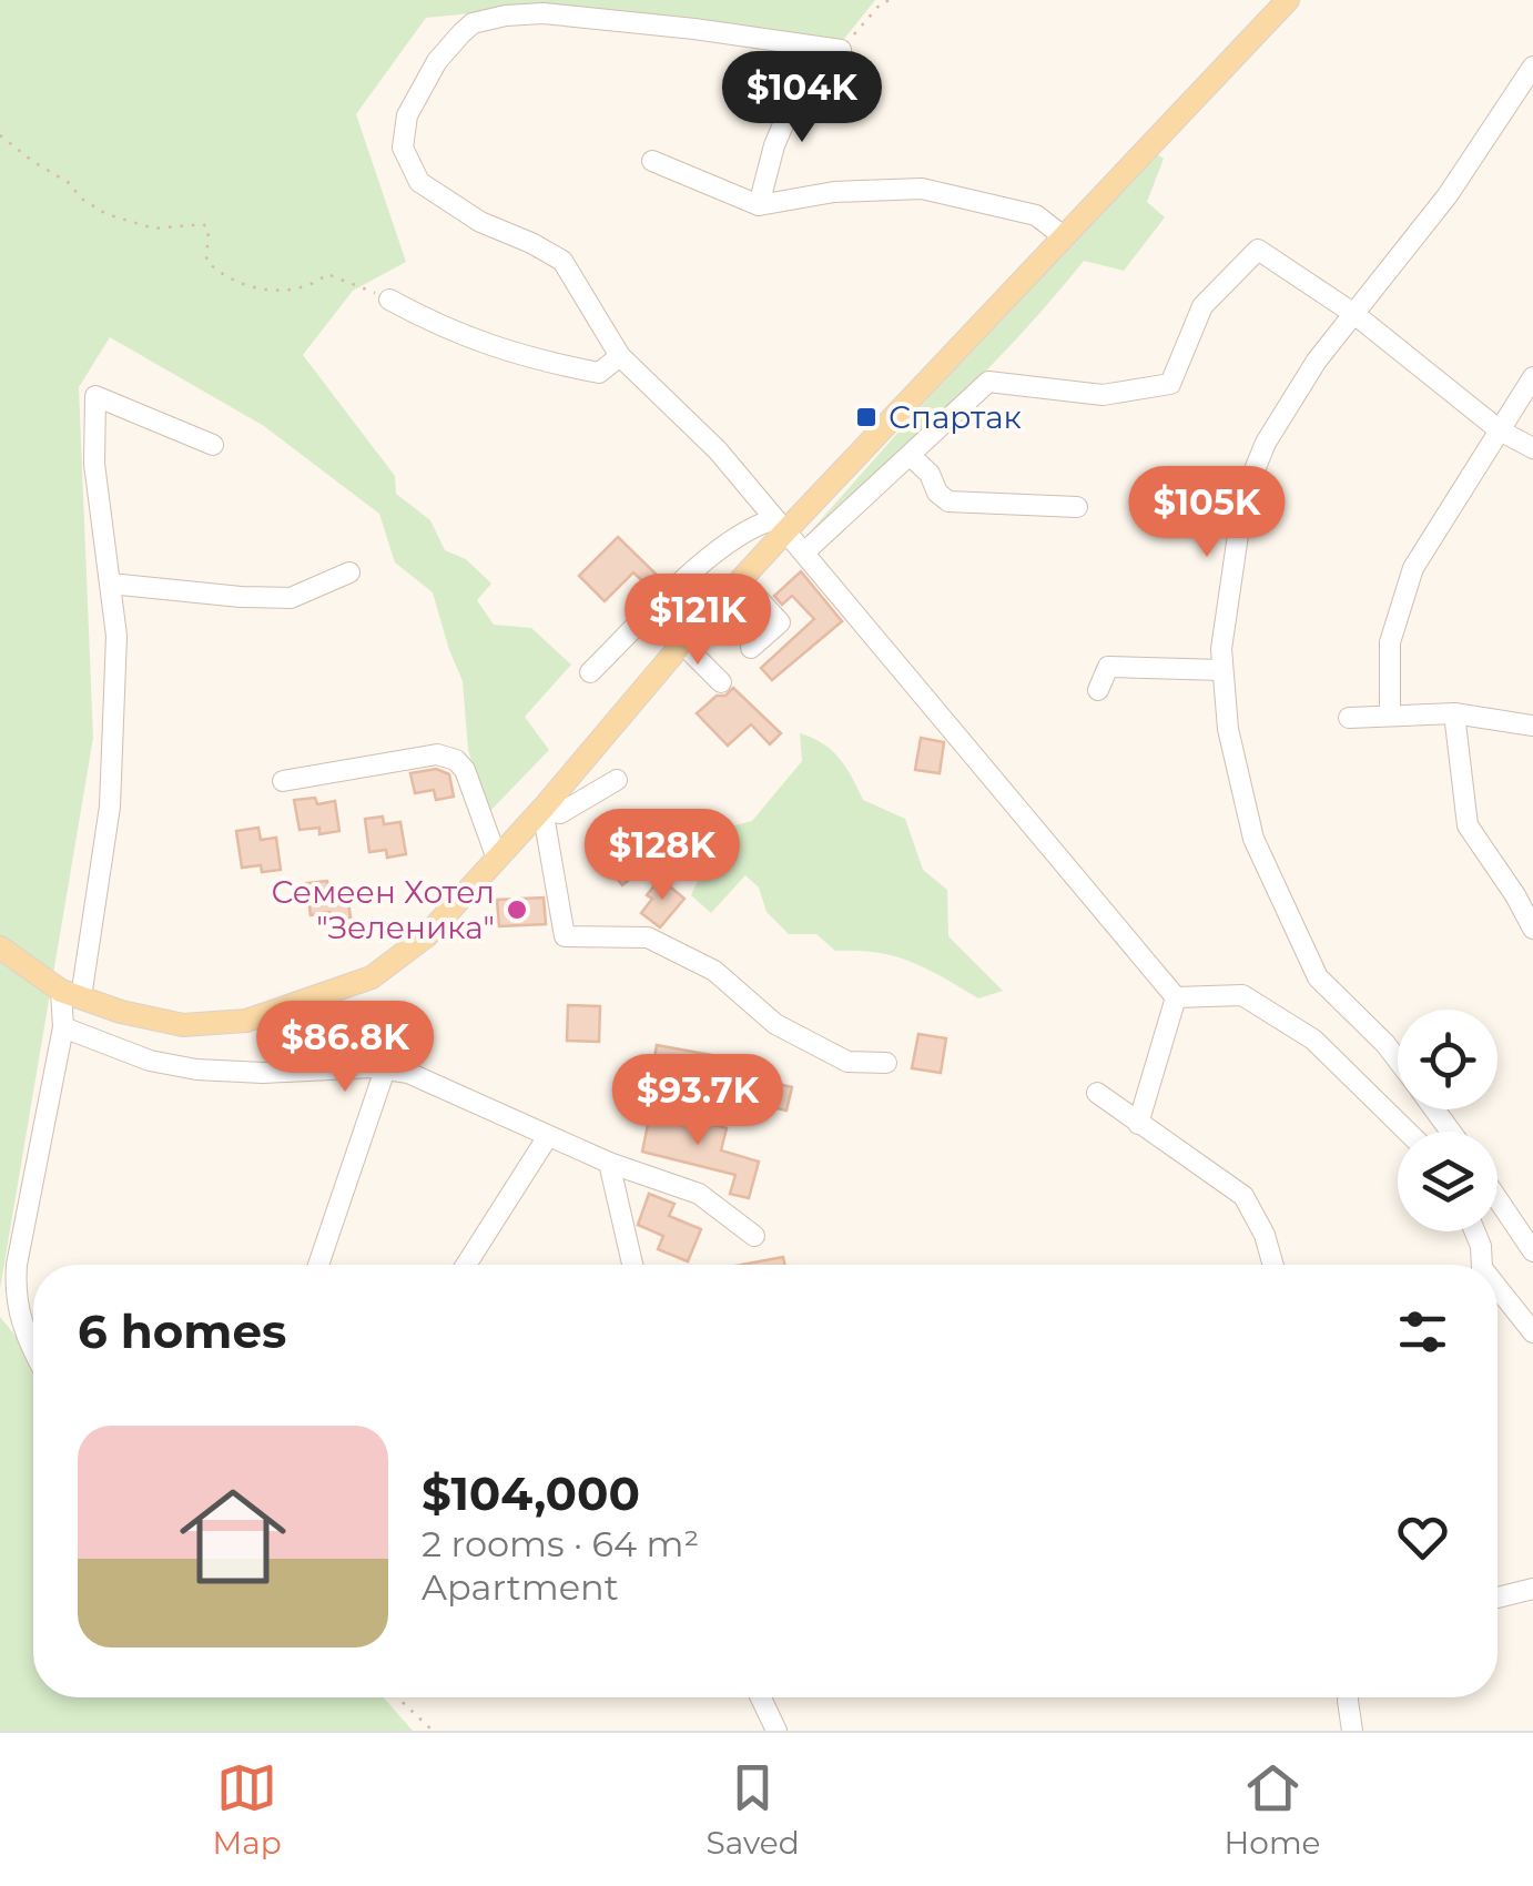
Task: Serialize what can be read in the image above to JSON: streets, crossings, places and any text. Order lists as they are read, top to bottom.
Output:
{
  "places": {
    "transit": ["Спартак"],
    "other": ["Семеен Хотел \"Зеленика\""]
  },
  "page": {
    "price": [
      "$104K",
      "$105K",
      "$121K",
      "$128K",
      "$86.8K",
      "$93.7K"
    ],
    "heading": "6 homes",
    "list": [
      {
        "name": "$104,000",
        "note": "2 rooms · 64 m² · Apartment"
      }
    ],
    "tabs": ["Map", "Saved", "Home"]
  }
}
